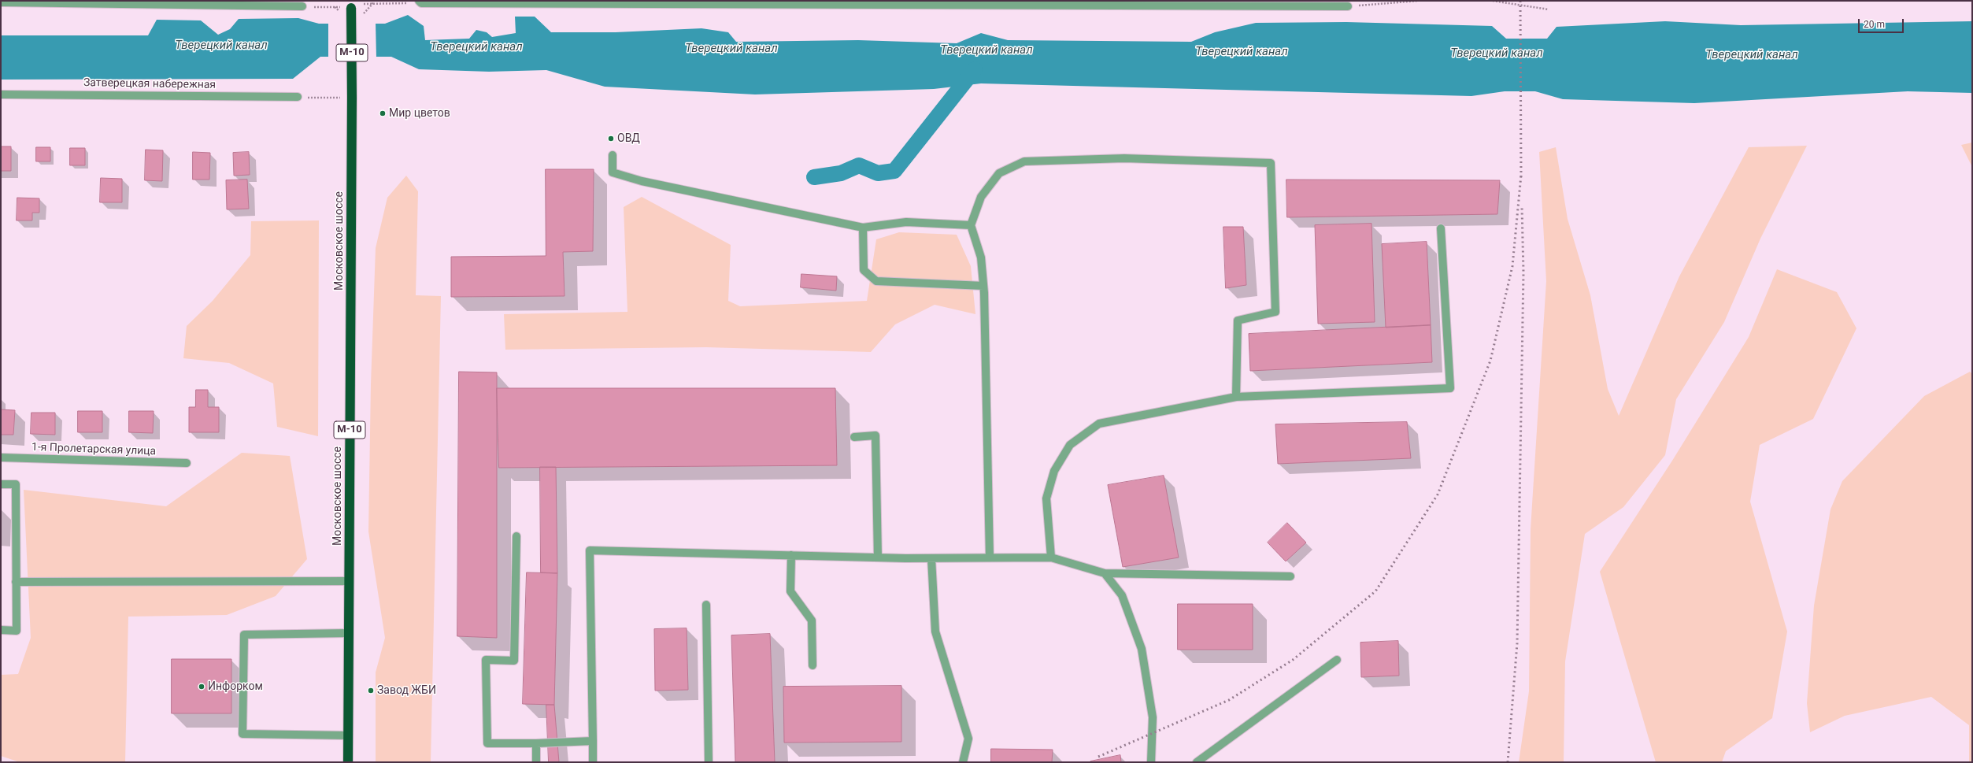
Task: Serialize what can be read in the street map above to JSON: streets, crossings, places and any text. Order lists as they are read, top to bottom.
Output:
{
  "streets": {
    "highway": ["М-10", "Московское шоссе"],
    "street": ["Затверецкая набережная", "1-я Пролетарская улица"]
  },
  "water": ["Тверецкий канал"],
  "places": [
    "Мир цветов",
    "ОВД",
    "Инфорком",
    "Завод ЖБИ"
  ],
  "scale_bar": "20 m"
}
